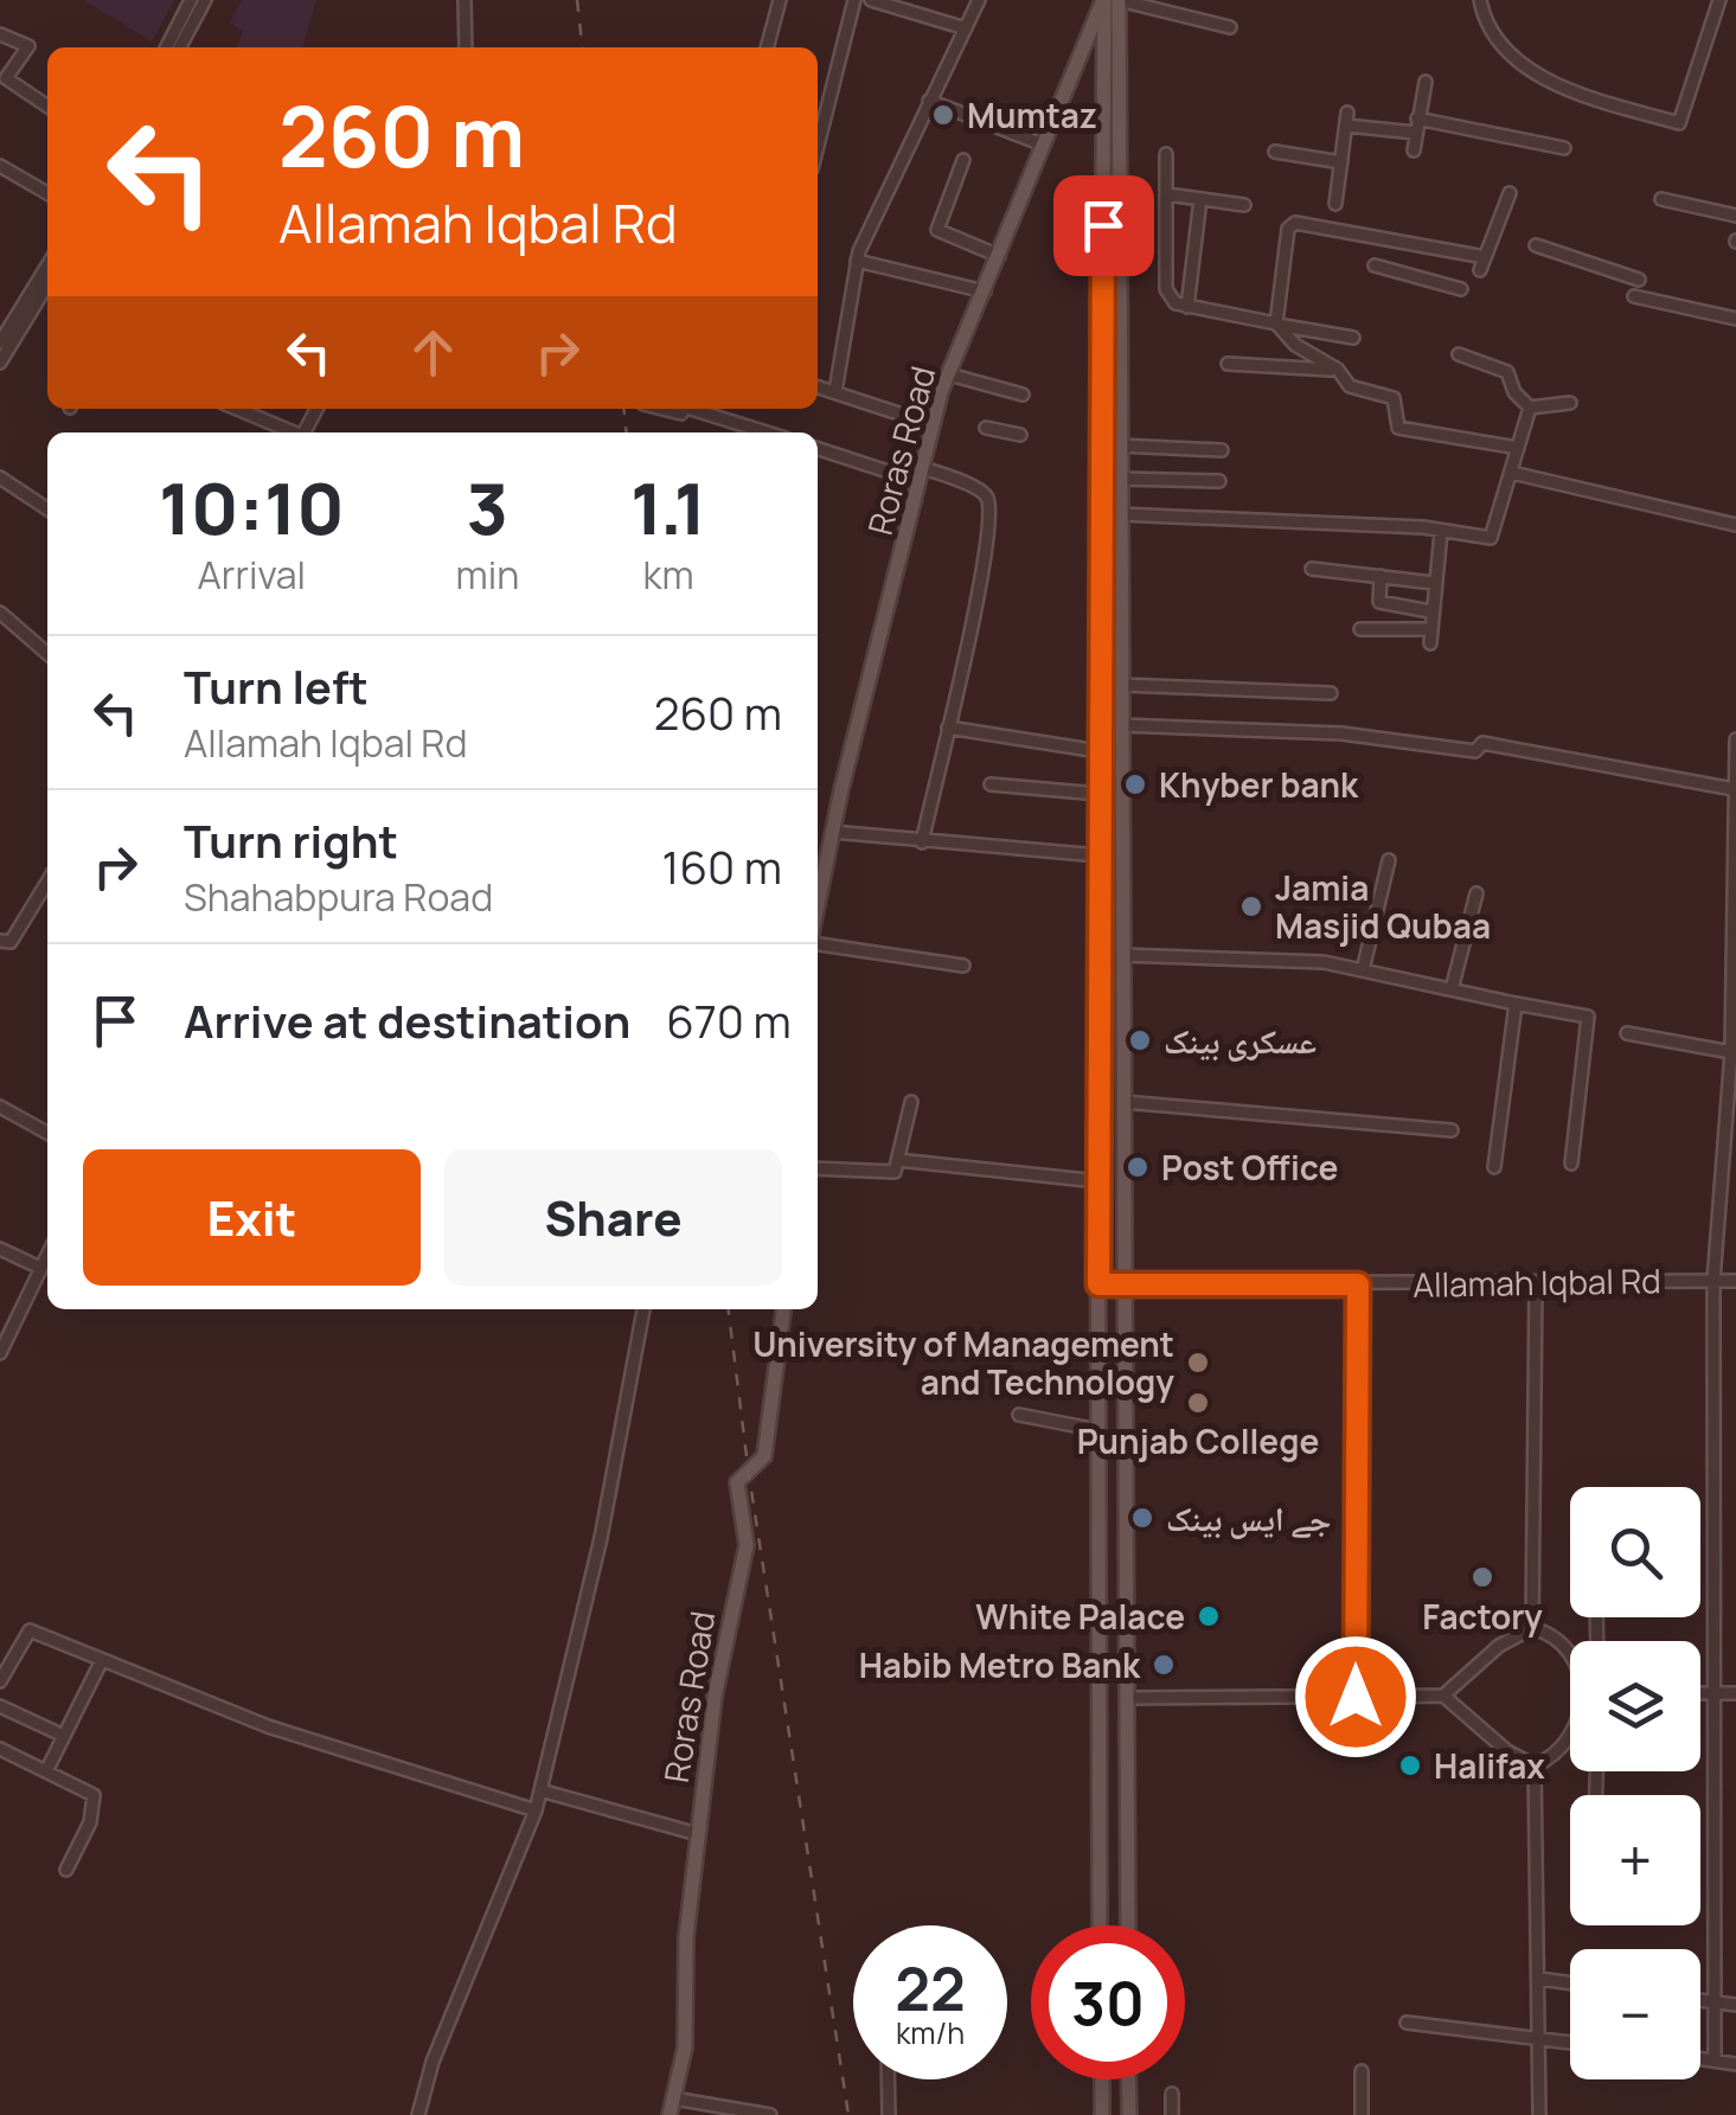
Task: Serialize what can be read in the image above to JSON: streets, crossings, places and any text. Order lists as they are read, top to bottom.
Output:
{
  "streets": {
    "main road": ["Roras Road"],
    "street": ["Allamah Iqbal Rd"]
  },
  "places": [
    "Mumtaz",
    "Khyber bank",
    "Jamia Masjid Qubaa",
    "عسکری بینک",
    "Post Office",
    "University of Management and Technology",
    "Punjab College",
    "جے ایس بینک",
    "Factory",
    "White Palace",
    "Habib Metro Bank",
    "Halifax"
  ],
  "page": {
    "turn": ["260 m", "Allamah Iqbal Rd"],
    "eta": [
      "10:10",
      "Arrival",
      "3",
      "min",
      "1.1",
      "km"
    ],
    "list": [
      {
        "name": "Turn left",
        "note": "Allamah Iqbal Rd",
        "value": "260 m"
      },
      {
        "name": "Turn right",
        "note": "Shahabpura Road",
        "value": "160 m"
      },
      {
        "name": "Arrive at destination",
        "value": "670 m"
      }
    ],
    "buttons": ["Exit", "Share"],
    "map_buttons": ["+", "−"],
    "speed": "22 km/h",
    "limit": "30"
  }
}
